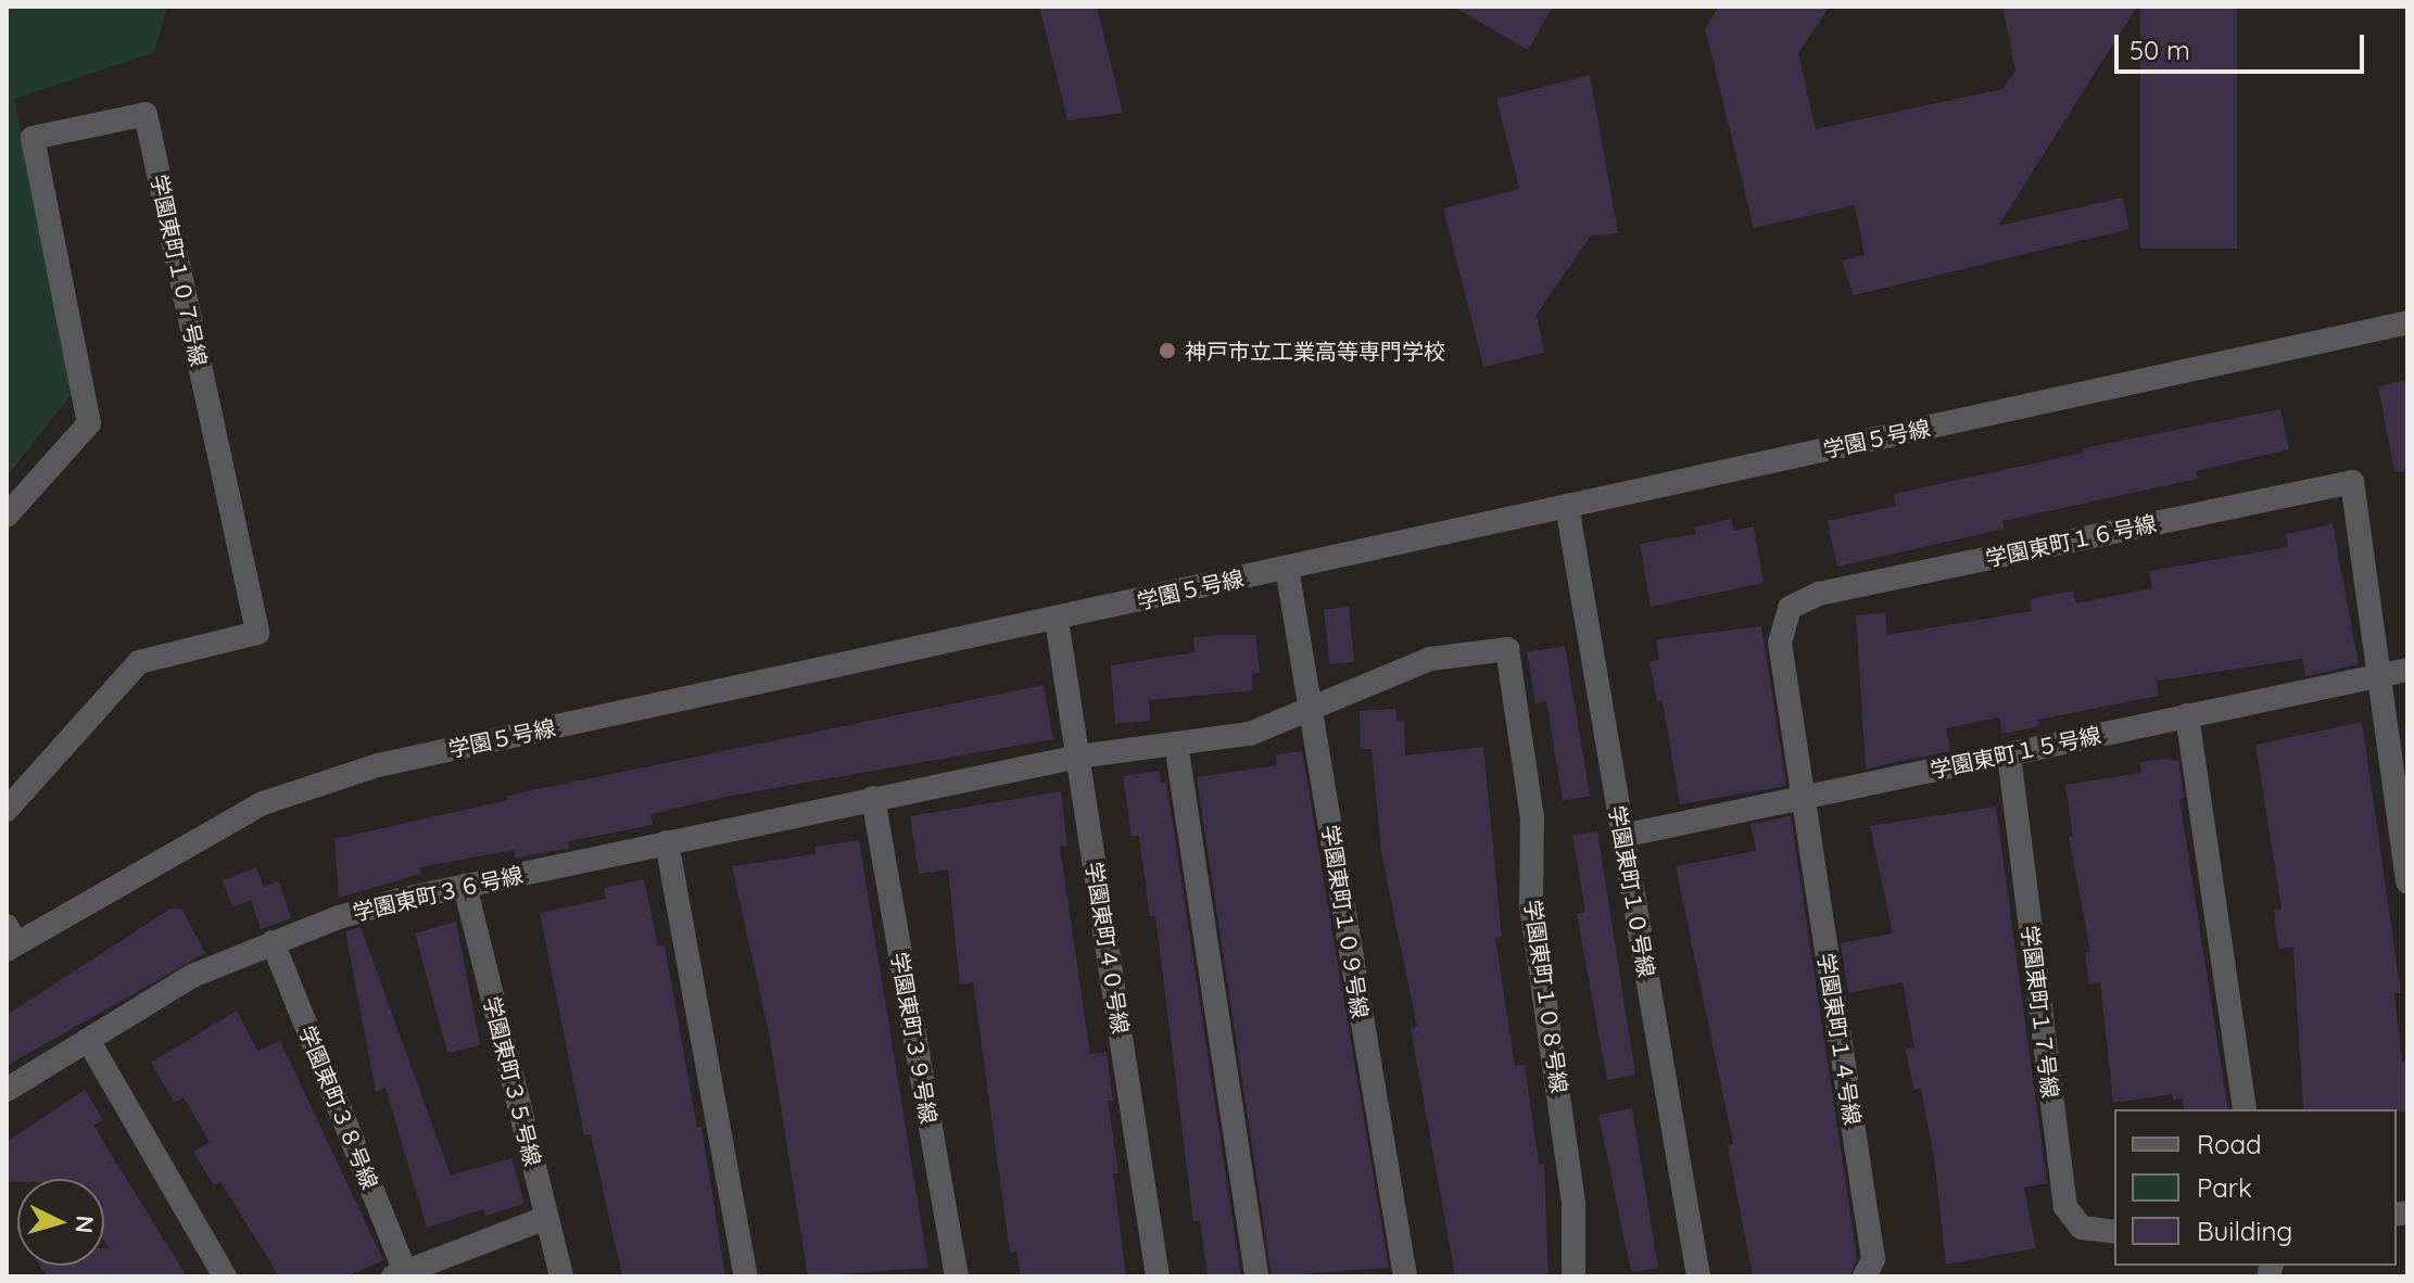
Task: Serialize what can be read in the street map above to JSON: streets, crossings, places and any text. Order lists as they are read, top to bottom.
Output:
{
  "streets": {
    "street": [
      "学園東町１０７号線",
      "学園５号線",
      "学園東町１６号線",
      "学園東町１５号線",
      "学園東町１０号線",
      "学園東町３６号線",
      "学園東町１０９号線",
      "学園東町４０号線",
      "学園東町１０８号線",
      "学園東町１７号線",
      "学園東町３９号線",
      "学園東町１４号線",
      "学園東町３５号線",
      "学園東町３８号線"
    ]
  },
  "crossings": [
    ["学園５号線", "学園東町１０号線"],
    ["学園５号線", "学園東町１０９号線"],
    ["学園５号線", "学園東町４０号線"],
    ["学園東町１６号線", "学園東町１５号線"],
    ["学園東町１６号線", "学園東町１４号線"],
    ["学園東町１５号線", "学園東町１０号線"],
    ["学園東町１５号線", "学園東町１７号線"],
    ["学園東町１５号線", "学園東町１４号線"],
    ["学園東町３６号線", "学園東町４０号線"],
    ["学園東町３６号線", "学園東町１０８号線"],
    ["学園東町３６号線", "学園東町３９号線"],
    ["学園東町３６号線", "学園東町３５号線"],
    ["学園東町３６号線", "学園東町３８号線"],
    ["学園東町１０９号線", "学園東町１０８号線"],
    ["学園東町４０号線", "学園東町１０８号線"]
  ],
  "places": ["神戸市立工業高等専門学校"],
  "legend": ["Road", "Park", "Building"],
  "scale_bar": "50 m",
  "north": "right"
}
